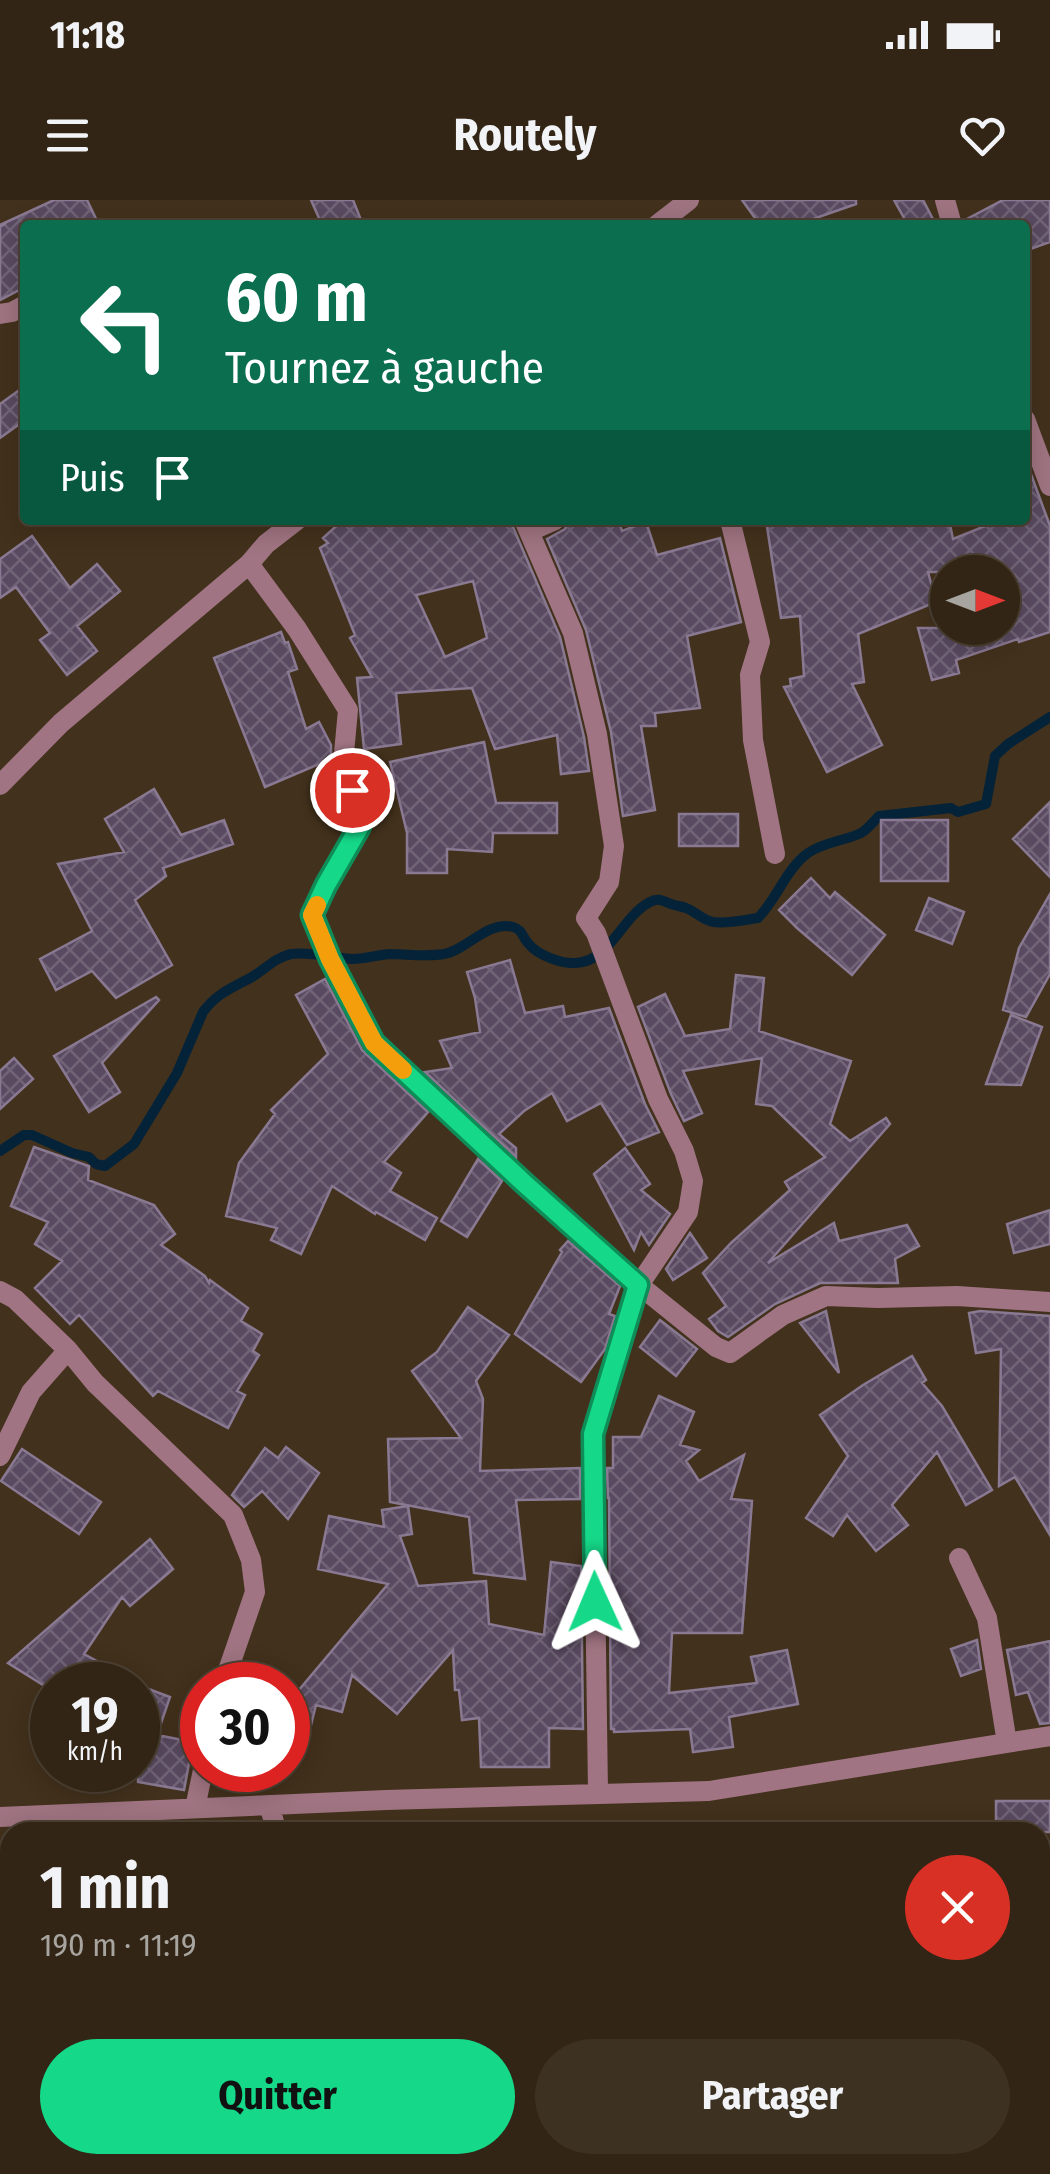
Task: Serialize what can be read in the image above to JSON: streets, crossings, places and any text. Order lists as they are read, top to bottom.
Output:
{
  "north": "right",
  "page": {
    "status": "11:18",
    "header": "Routely",
    "turn": ["60 m", "Tournez à gauche"],
    "then": "Puis",
    "speed": "19 km/h",
    "limit": "30",
    "heading": ["1 min", "190 m · 11:19"],
    "buttons": ["Quitter", "Partager"]
  }
}
